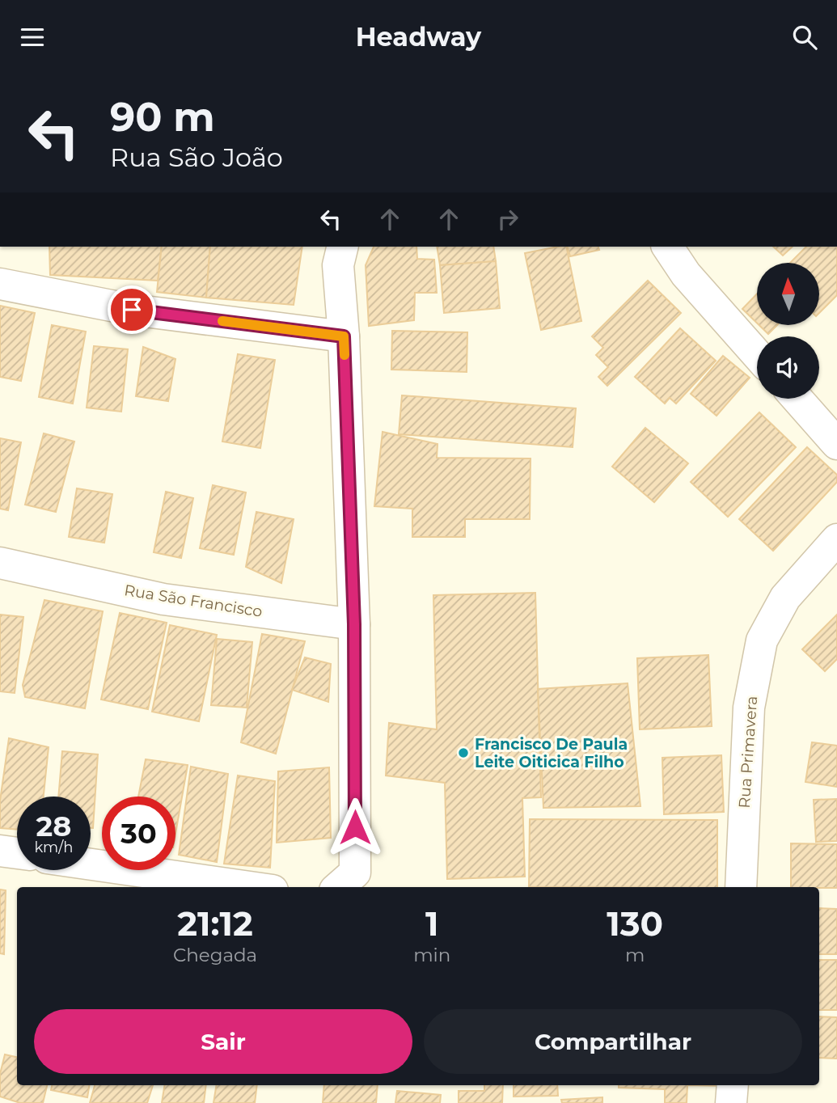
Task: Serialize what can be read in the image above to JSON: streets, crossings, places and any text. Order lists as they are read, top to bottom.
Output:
{
  "streets": {
    "street": ["Rua São Francisco", "Rua Primavera"]
  },
  "places": ["Francisco De Paula Leite Oiticica Filho"],
  "north": "top",
  "page": {
    "header": "Headway",
    "turn": ["90 m", "Rua São João"],
    "speed": "28 km/h",
    "limit": "30",
    "eta": [
      "21:12",
      "Chegada",
      "1",
      "min",
      "130",
      "m"
    ],
    "buttons": ["Sair", "Compartilhar"]
  }
}
